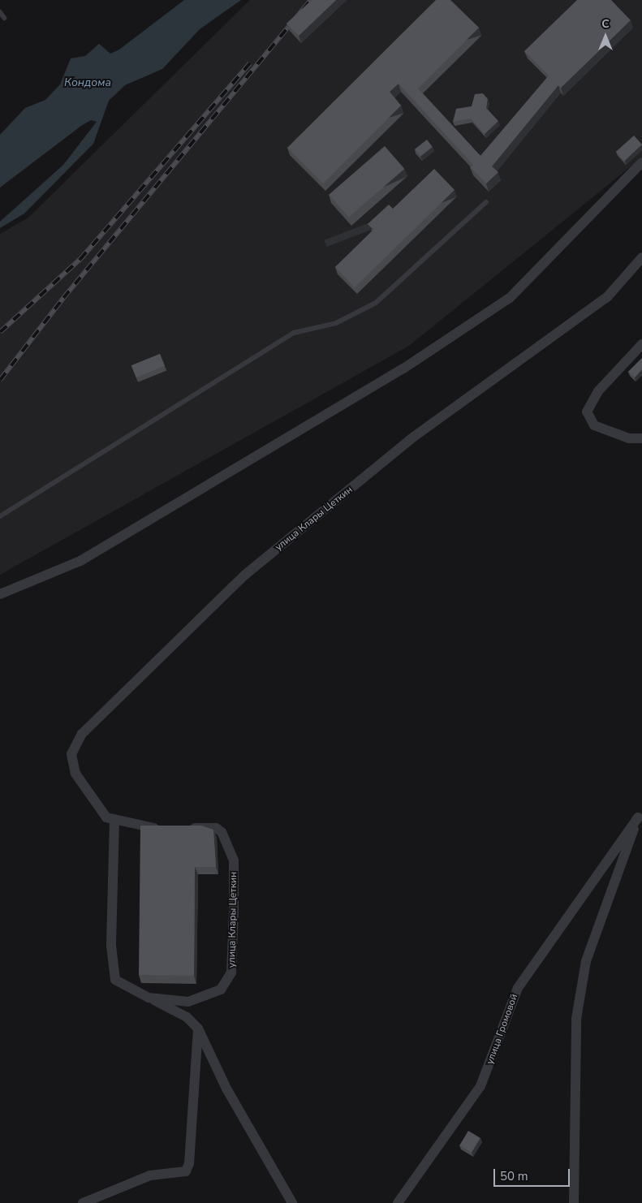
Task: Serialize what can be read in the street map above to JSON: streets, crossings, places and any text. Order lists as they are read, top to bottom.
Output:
{
  "streets": {
    "street": ["улица Клары Цеткин", "улица Громовой"]
  },
  "water": ["Кондома"],
  "scale_bar": "50 m",
  "north": "top"
}
